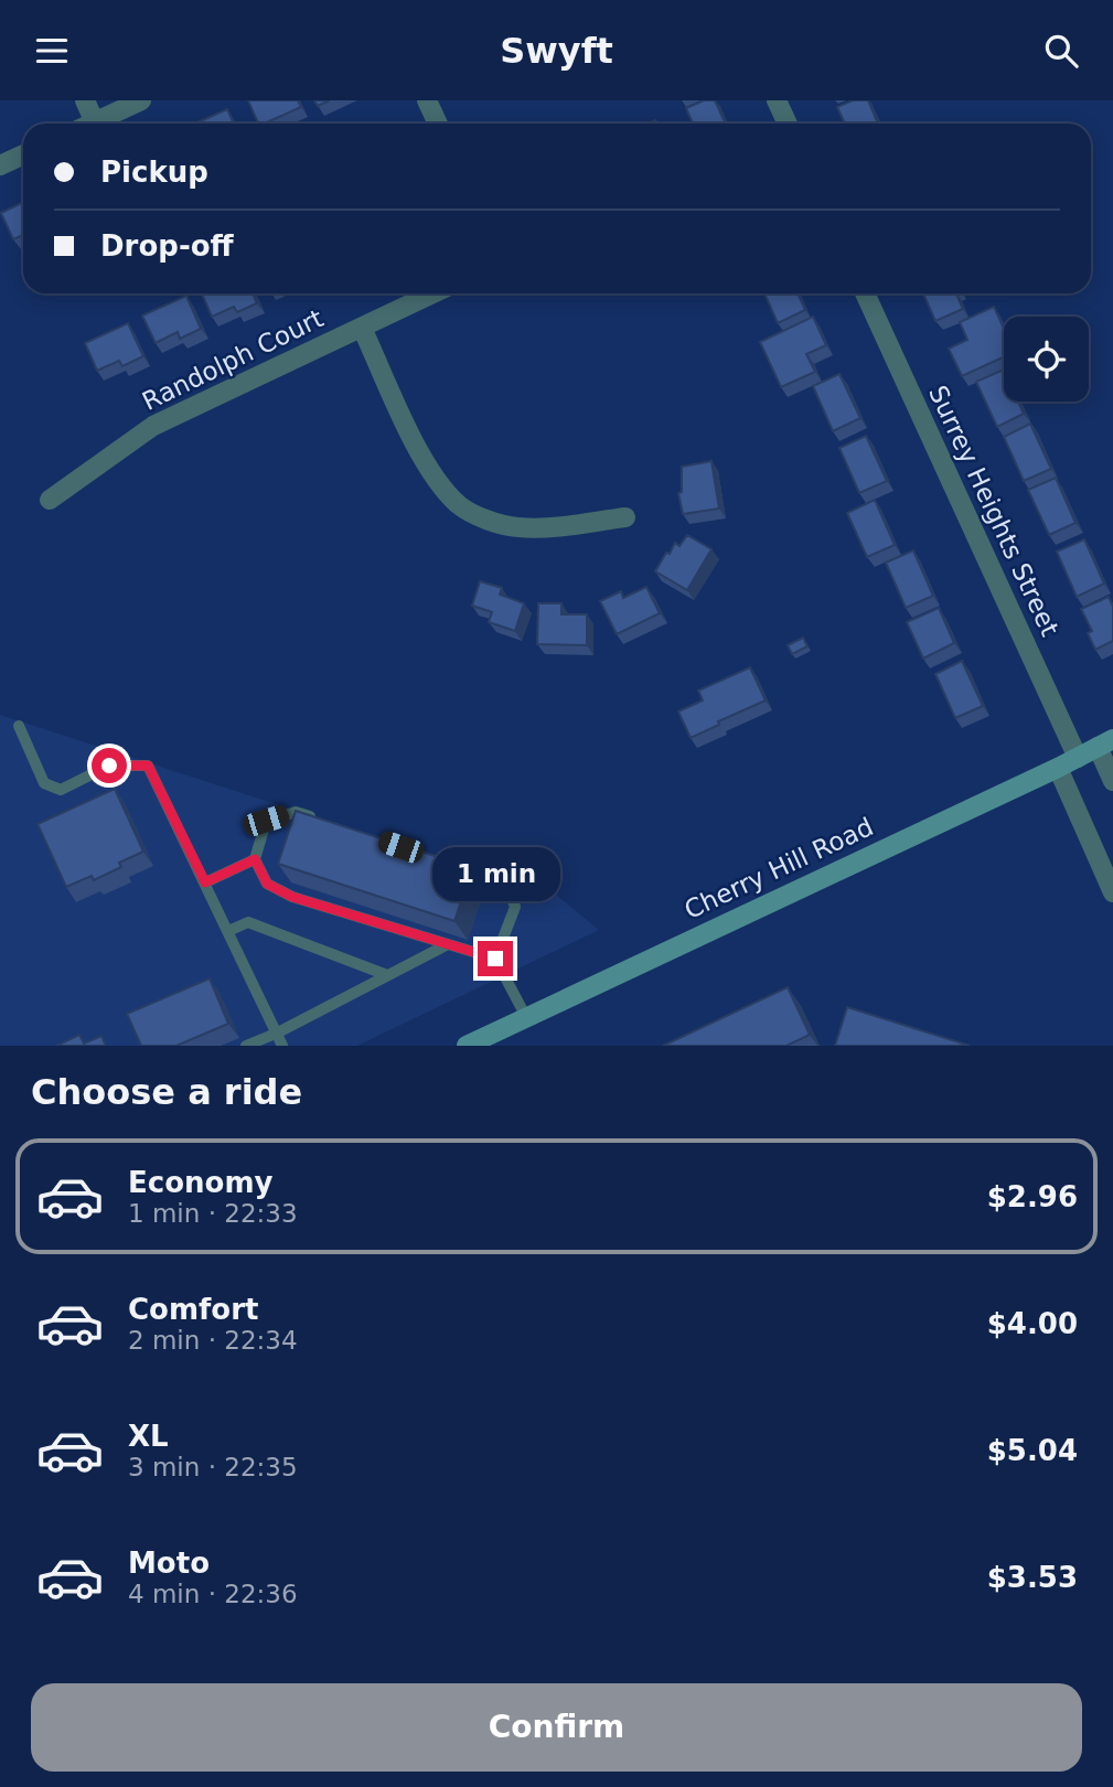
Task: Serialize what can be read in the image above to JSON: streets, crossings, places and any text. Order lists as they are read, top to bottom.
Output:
{
  "streets": {
    "main road": ["Cherry Hill Road"],
    "street": ["Randolph Court", "Surrey Heights Street"]
  },
  "crossings": [
    ["Surrey Heights Street", "Cherry Hill Road"]
  ],
  "page": {
    "header": "Swyft",
    "banner": ["Pickup", "Drop-off"],
    "bubble": "1 min",
    "heading": "Choose a ride",
    "list": [
      {
        "name": "Economy",
        "note": "1 min · 22:33",
        "value": "$2.96"
      },
      {
        "name": "Comfort",
        "note": "2 min · 22:34",
        "value": "$4.00"
      },
      {
        "name": "XL",
        "note": "3 min · 22:35",
        "value": "$5.04"
      },
      {
        "name": "Moto",
        "note": "4 min · 22:36",
        "value": "$3.53"
      }
    ],
    "buttons": "Confirm"
  }
}
